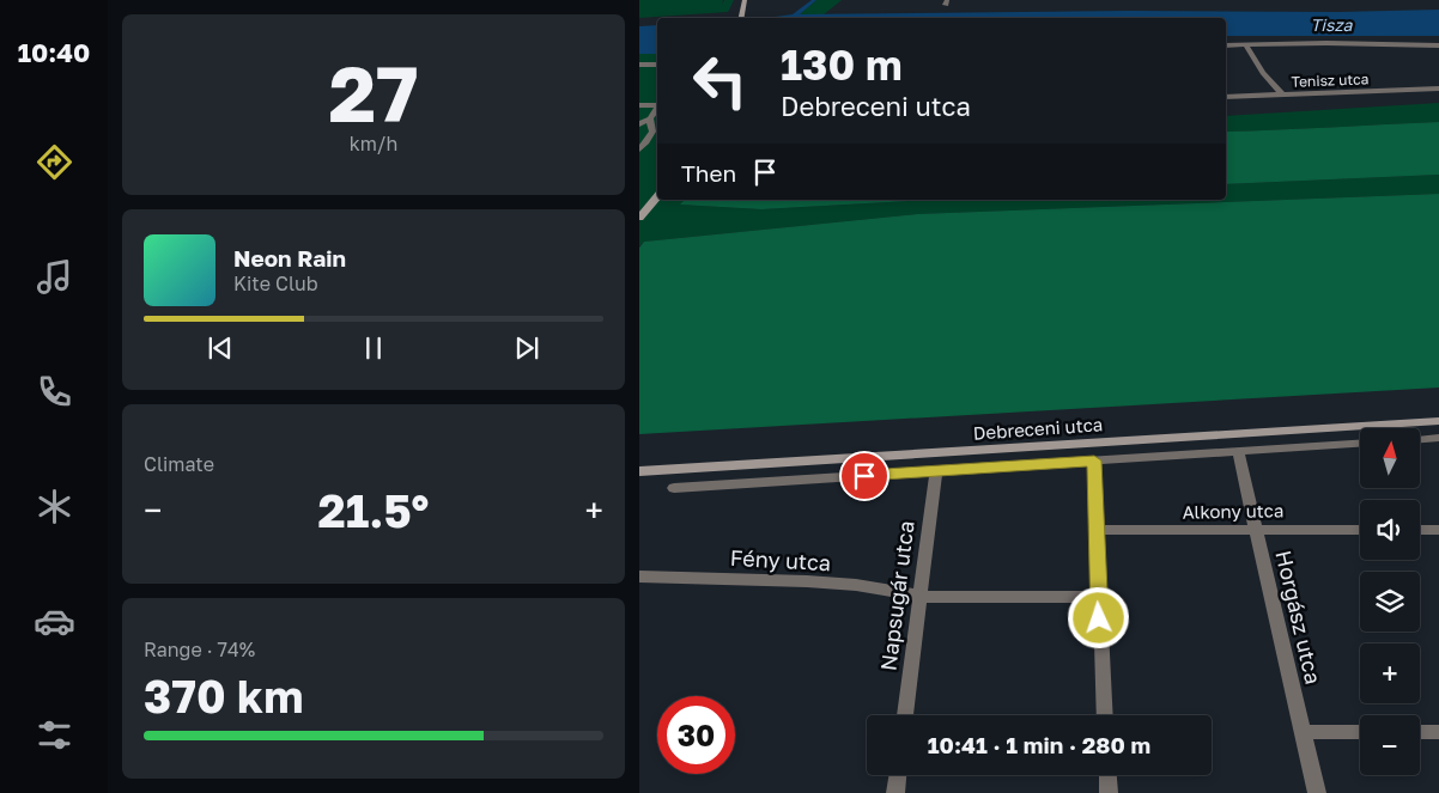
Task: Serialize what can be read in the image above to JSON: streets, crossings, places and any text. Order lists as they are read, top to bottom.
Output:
{
  "streets": {
    "street": [
      "Tenisz utca",
      "Debreceni utca",
      "Alkony utca",
      "Fény utca",
      "Napsugár utca",
      "Horgász utca"
    ]
  },
  "crossings": [
    ["Debreceni utca", "Napsugár utca"],
    ["Debreceni utca", "Horgász utca"],
    ["Alkony utca", "Horgász utca"],
    ["Fény utca", "Napsugár utca"]
  ],
  "water": ["Tisza"],
  "north": "top",
  "page": {
    "tabs": "10:40",
    "tile": [
      ["27", "km/h"],
      "Climate",
      ["Range · 74%", "370 km"]
    ],
    "turn": ["130 m", "Debreceni utca"],
    "then": "Then",
    "song": ["Neon Rain", "Kite Club"],
    "map_buttons": ["+", "−"],
    "heat": ["−", "21.5°", "+"],
    "limit": "30",
    "trip": "10:41 · 1 min · 280 m"
  }
}
